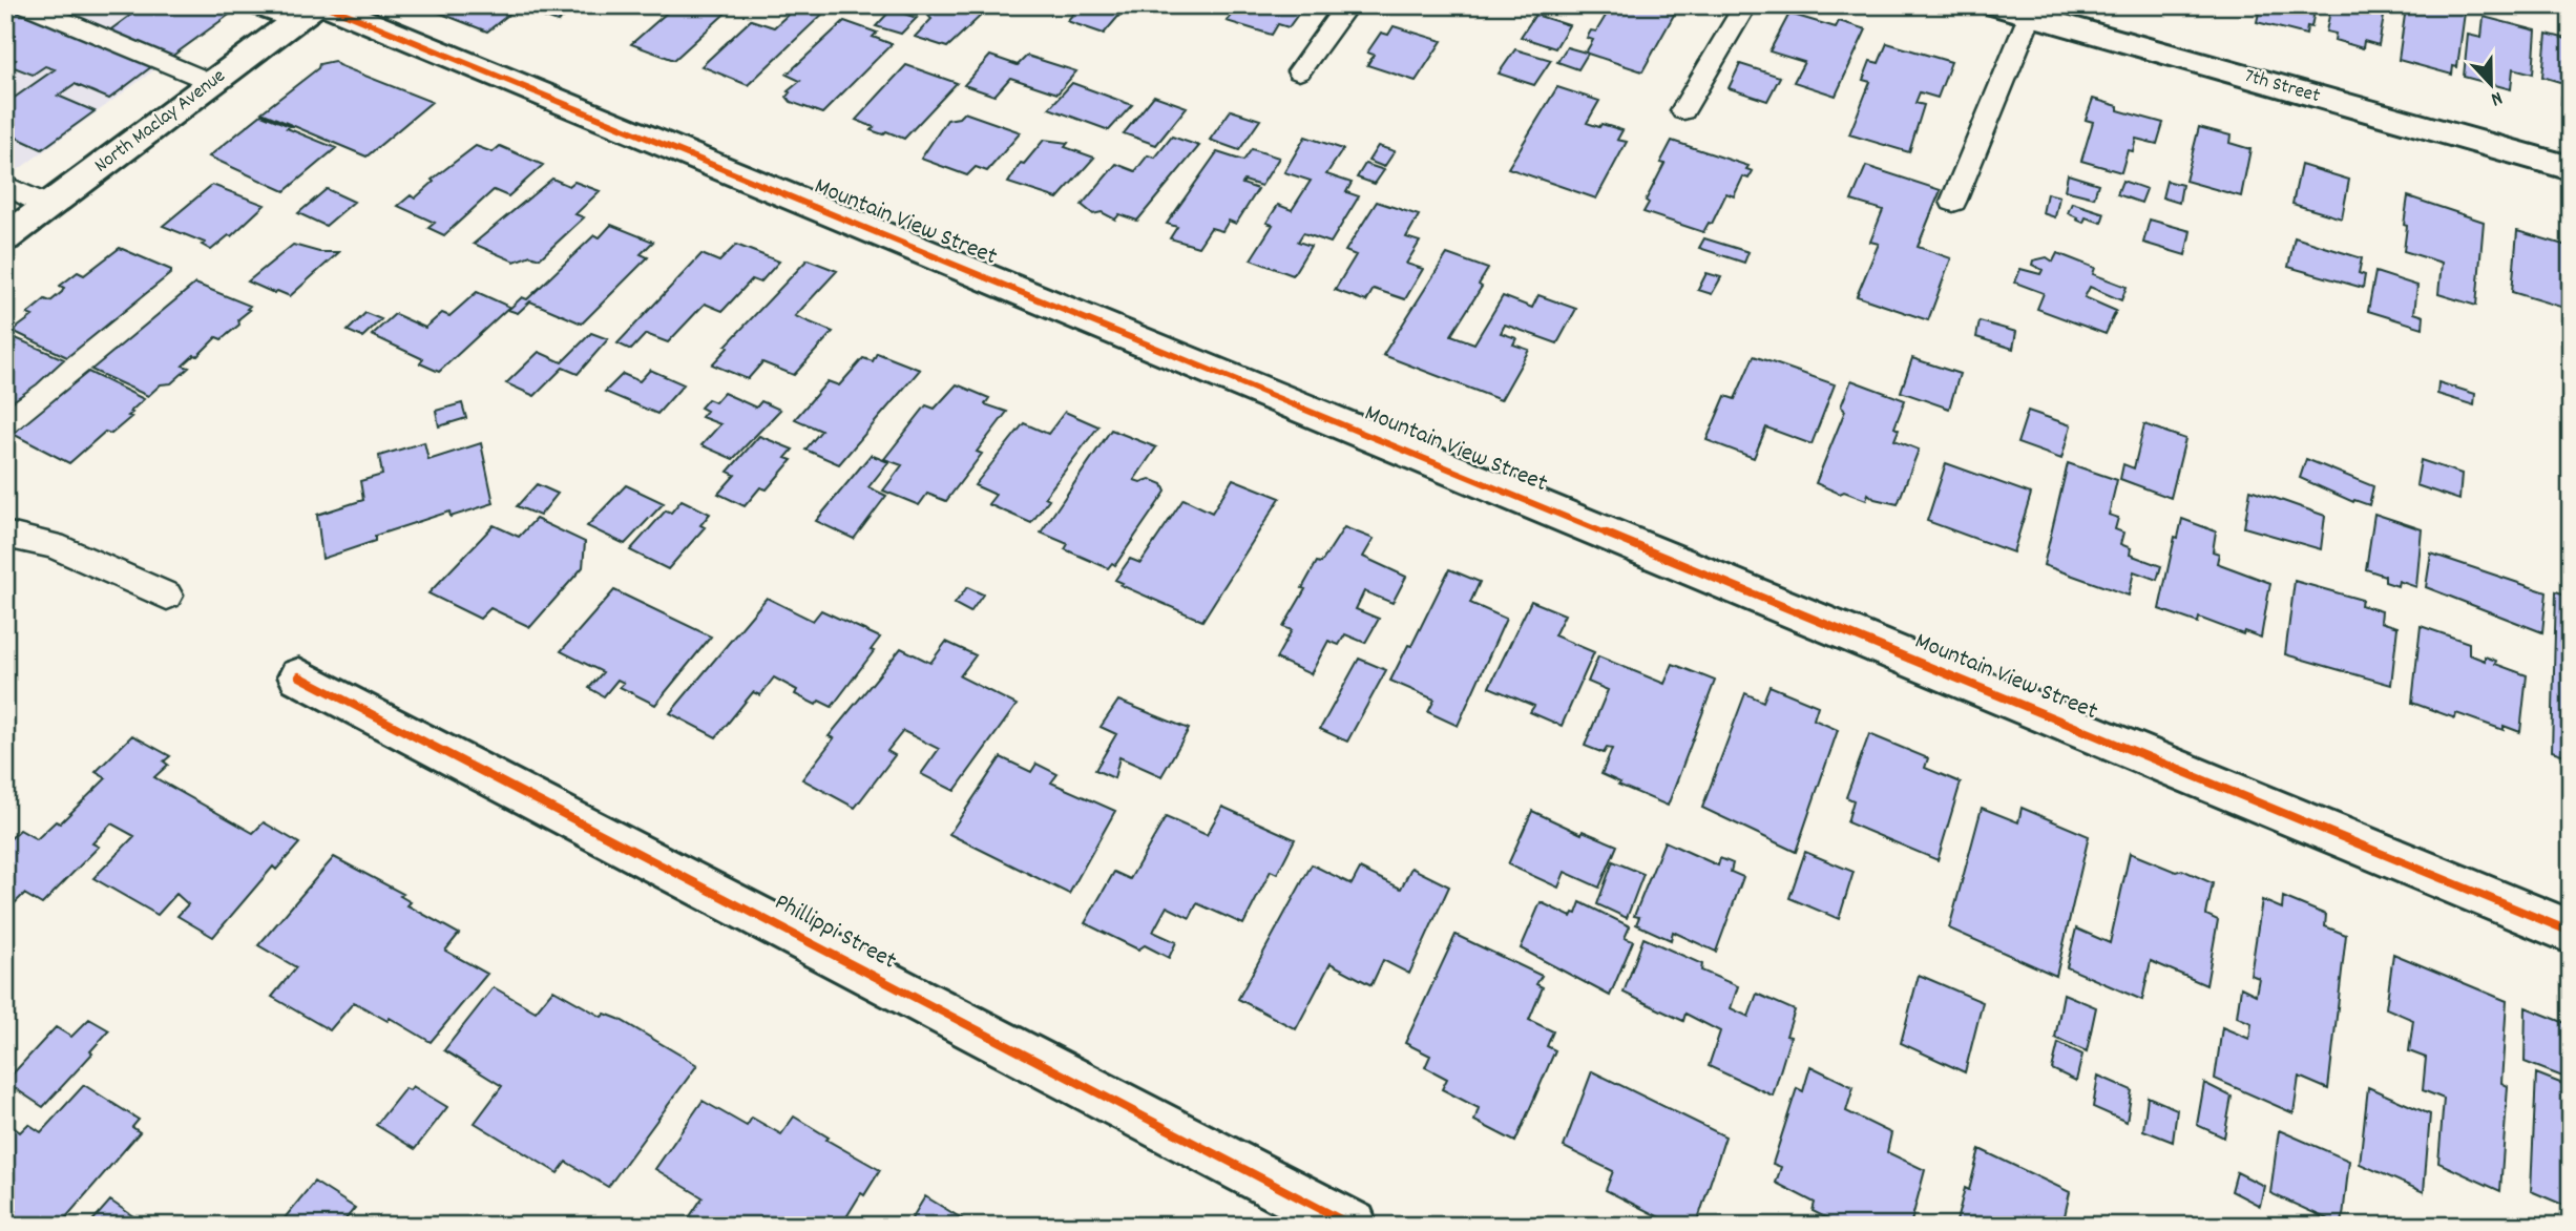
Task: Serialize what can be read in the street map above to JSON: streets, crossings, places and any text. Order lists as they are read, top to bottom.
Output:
{
  "streets": {
    "street": [
      "7th Street",
      "North Maclay Avenue",
      "Mountain View Street",
      "Phillippi Street"
    ]
  },
  "crossings": [
    ["North Maclay Avenue", "Mountain View Street"]
  ],
  "north": "bottom"
}
